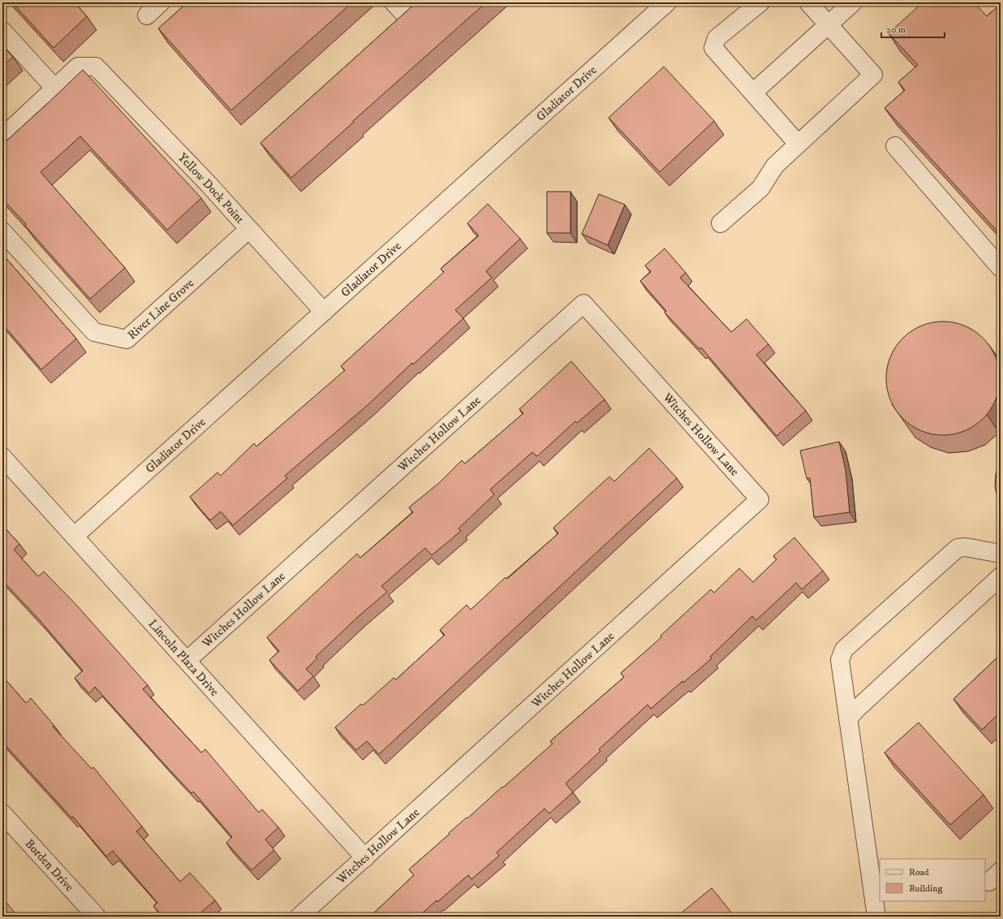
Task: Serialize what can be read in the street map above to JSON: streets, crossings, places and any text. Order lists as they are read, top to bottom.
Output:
{
  "streets": {
    "street": [
      "Gladiator Drive",
      "Yellow Dock Point",
      "River Line Grove",
      "Witches Hollow Lane",
      "Lincoln Plaza Drive",
      "Borden Drive"
    ]
  },
  "crossings": [
    ["Gladiator Drive", "Yellow Dock Point"],
    ["Gladiator Drive", "Lincoln Plaza Drive"],
    ["Yellow Dock Point", "River Line Grove"],
    ["Witches Hollow Lane", "Lincoln Plaza Drive"]
  ],
  "legend": ["Road", "Building"],
  "scale_bar": "20 m"
}
